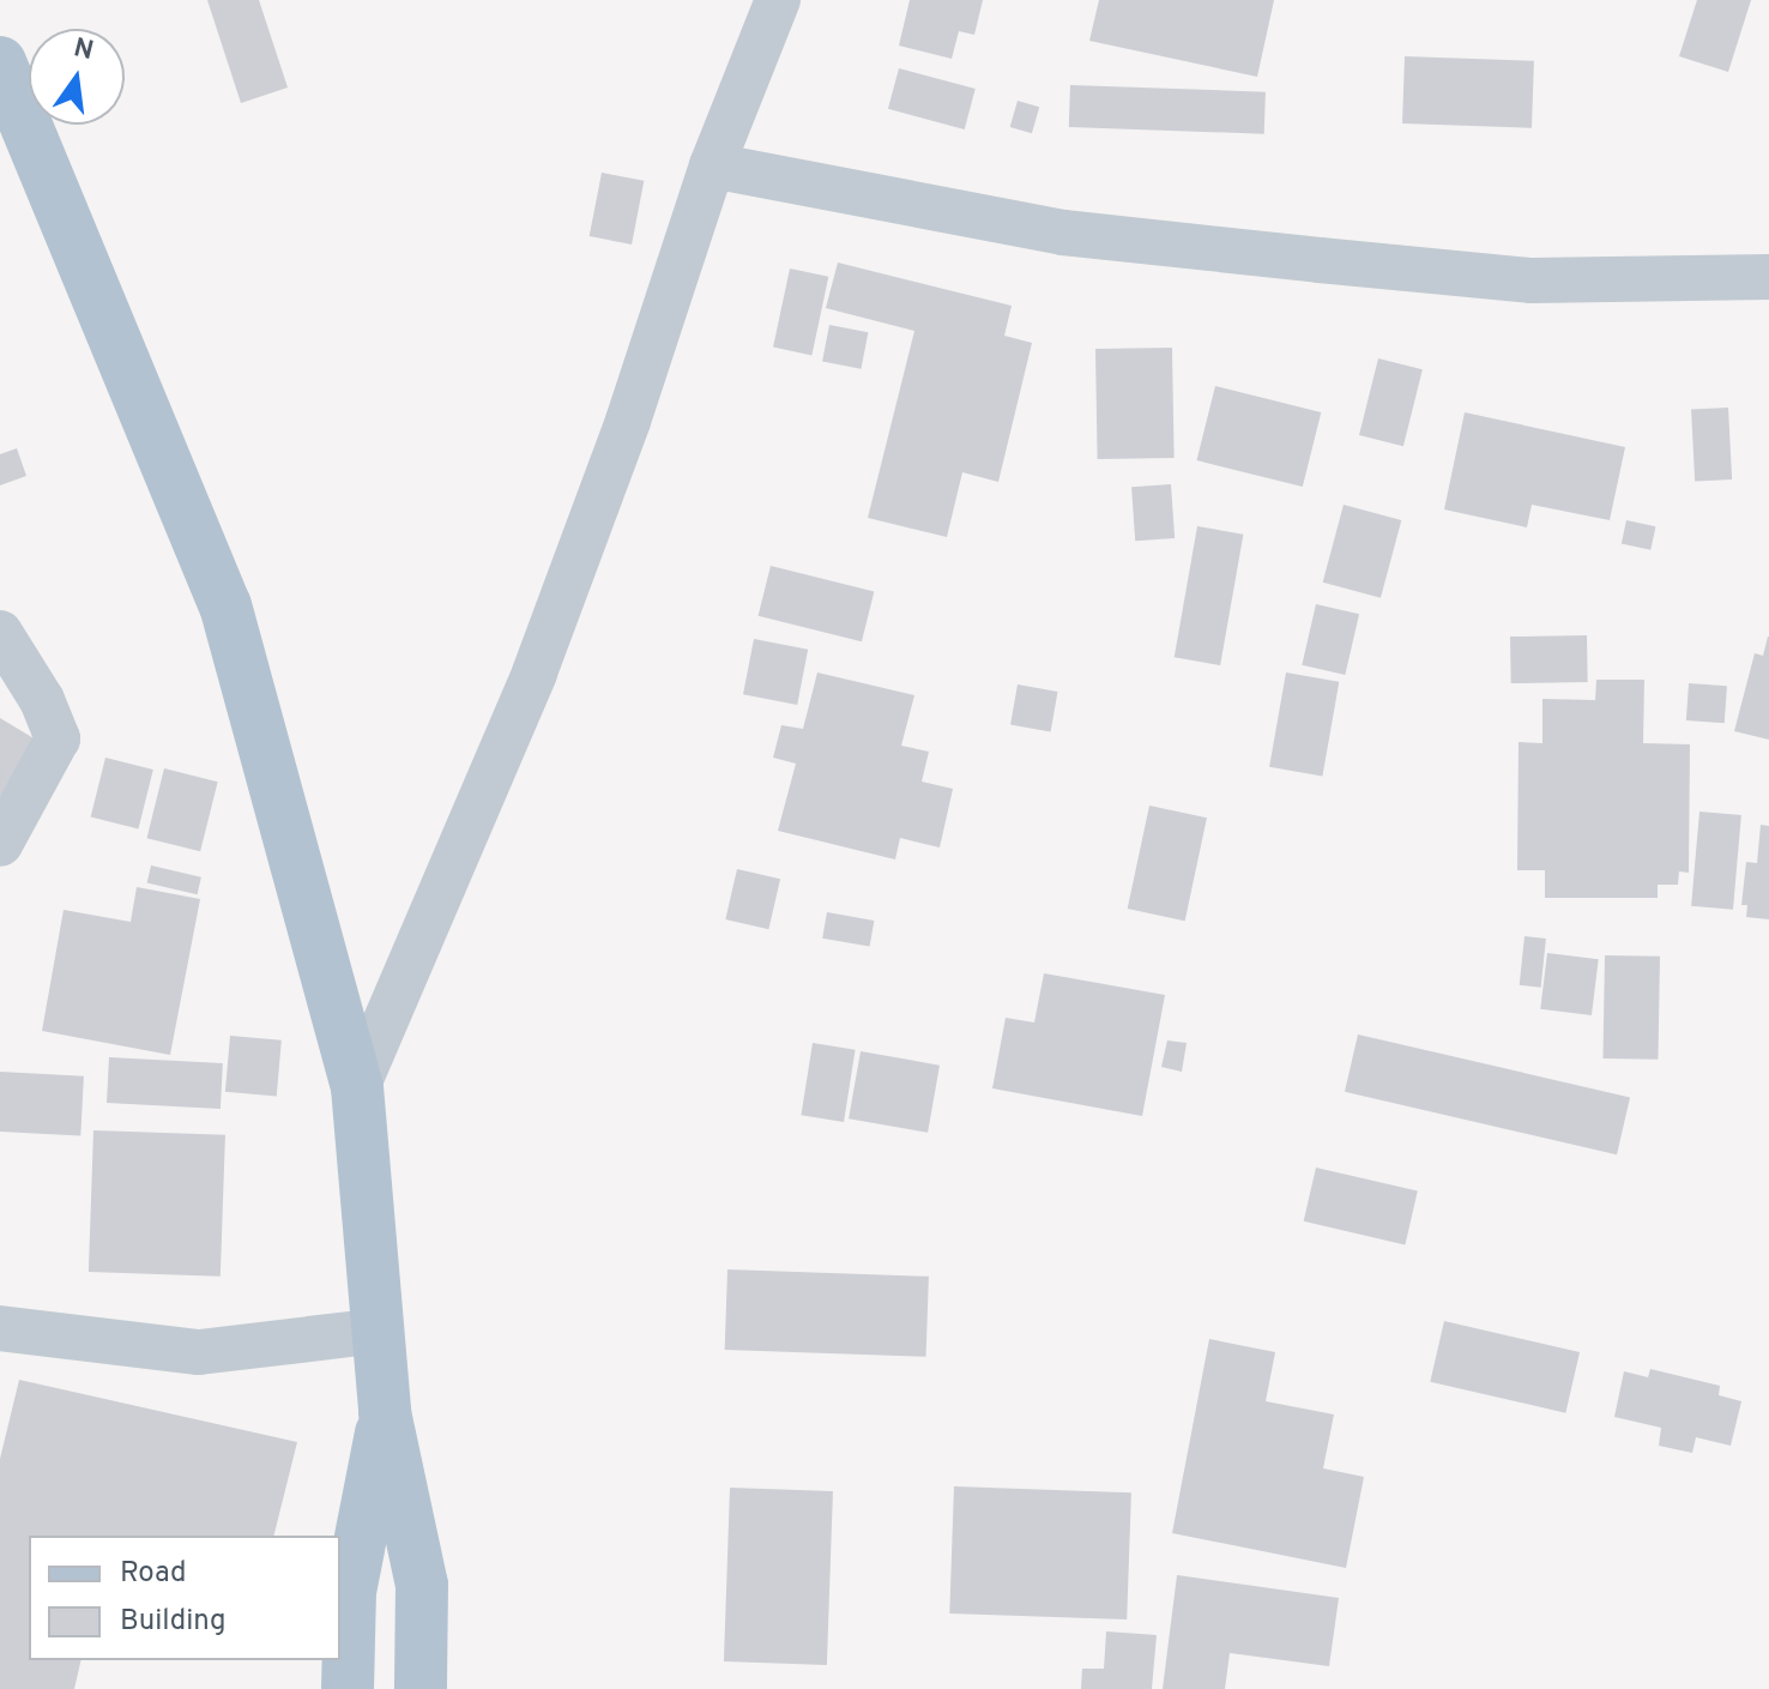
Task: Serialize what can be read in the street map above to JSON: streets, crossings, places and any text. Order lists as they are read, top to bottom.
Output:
{
  "legend": ["Road", "Building"],
  "north": "top"
}
